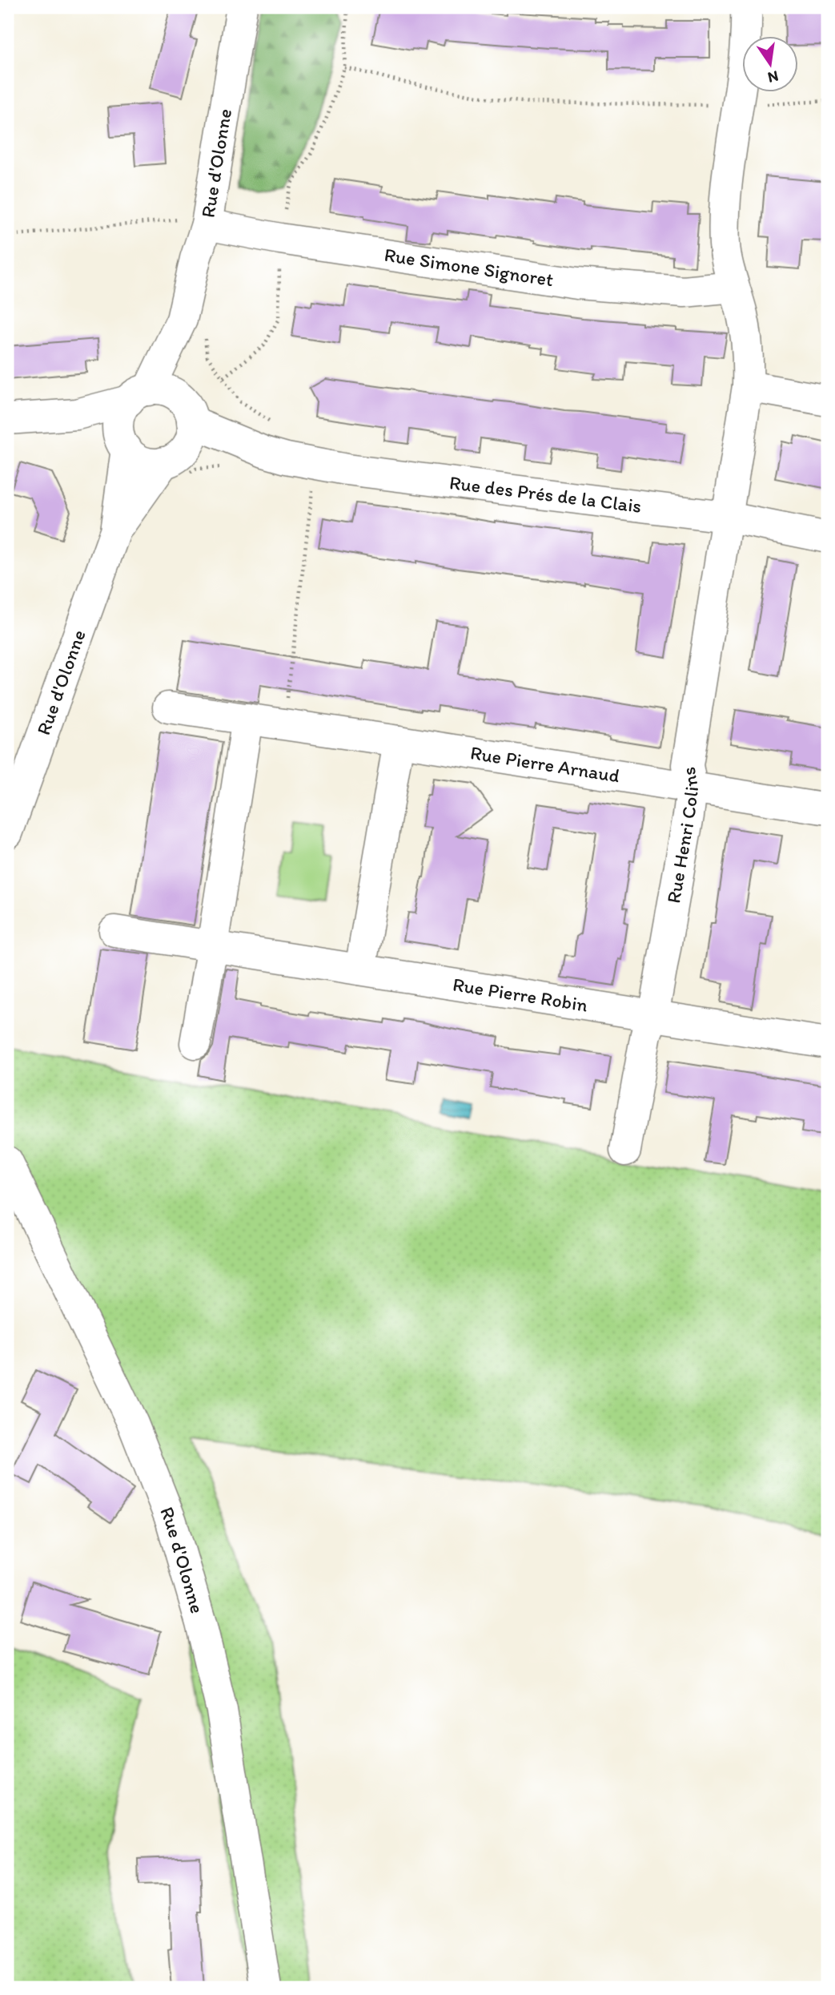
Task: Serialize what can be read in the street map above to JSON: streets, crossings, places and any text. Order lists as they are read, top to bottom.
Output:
{
  "streets": {
    "street": [
      "Rue d'Olonne",
      "Rue Simone Signoret",
      "Rue des Prés de la Clais",
      "Rue Pierre Arnaud",
      "Rue Henri Colins",
      "Rue Pierre Robin"
    ]
  },
  "crossings": [
    ["Rue d'Olonne", "Rue Simone Signoret"],
    ["Rue d'Olonne", "Rue des Prés de la Clais"],
    ["Rue Simone Signoret", "Rue Henri Colins"],
    ["Rue des Prés de la Clais", "Rue Henri Colins"],
    ["Rue Pierre Arnaud", "Rue Henri Colins"],
    ["Rue Henri Colins", "Rue Pierre Robin"]
  ],
  "north": "bottom"
}
